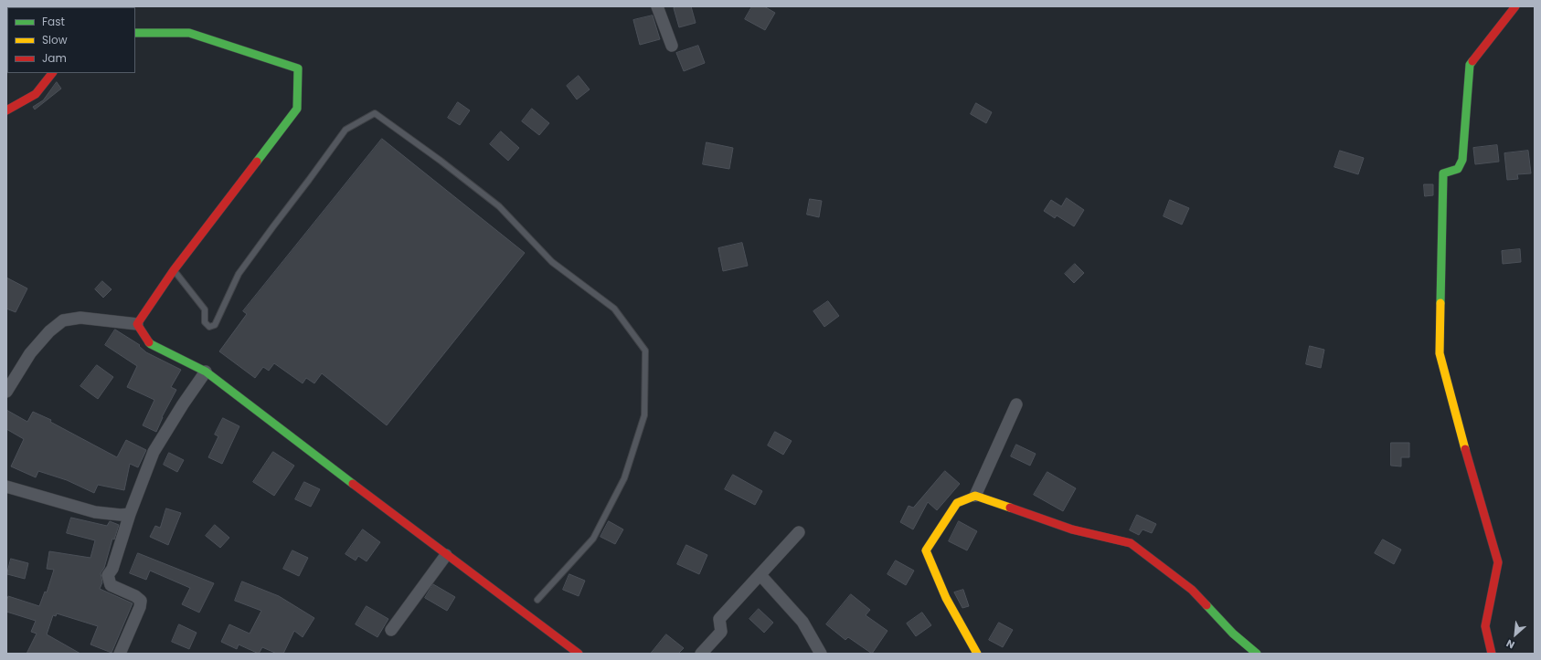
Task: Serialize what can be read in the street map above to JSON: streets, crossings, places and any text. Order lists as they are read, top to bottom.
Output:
{
  "legend": ["Fast", "Slow", "Jam"],
  "north": "bottom left"
}
